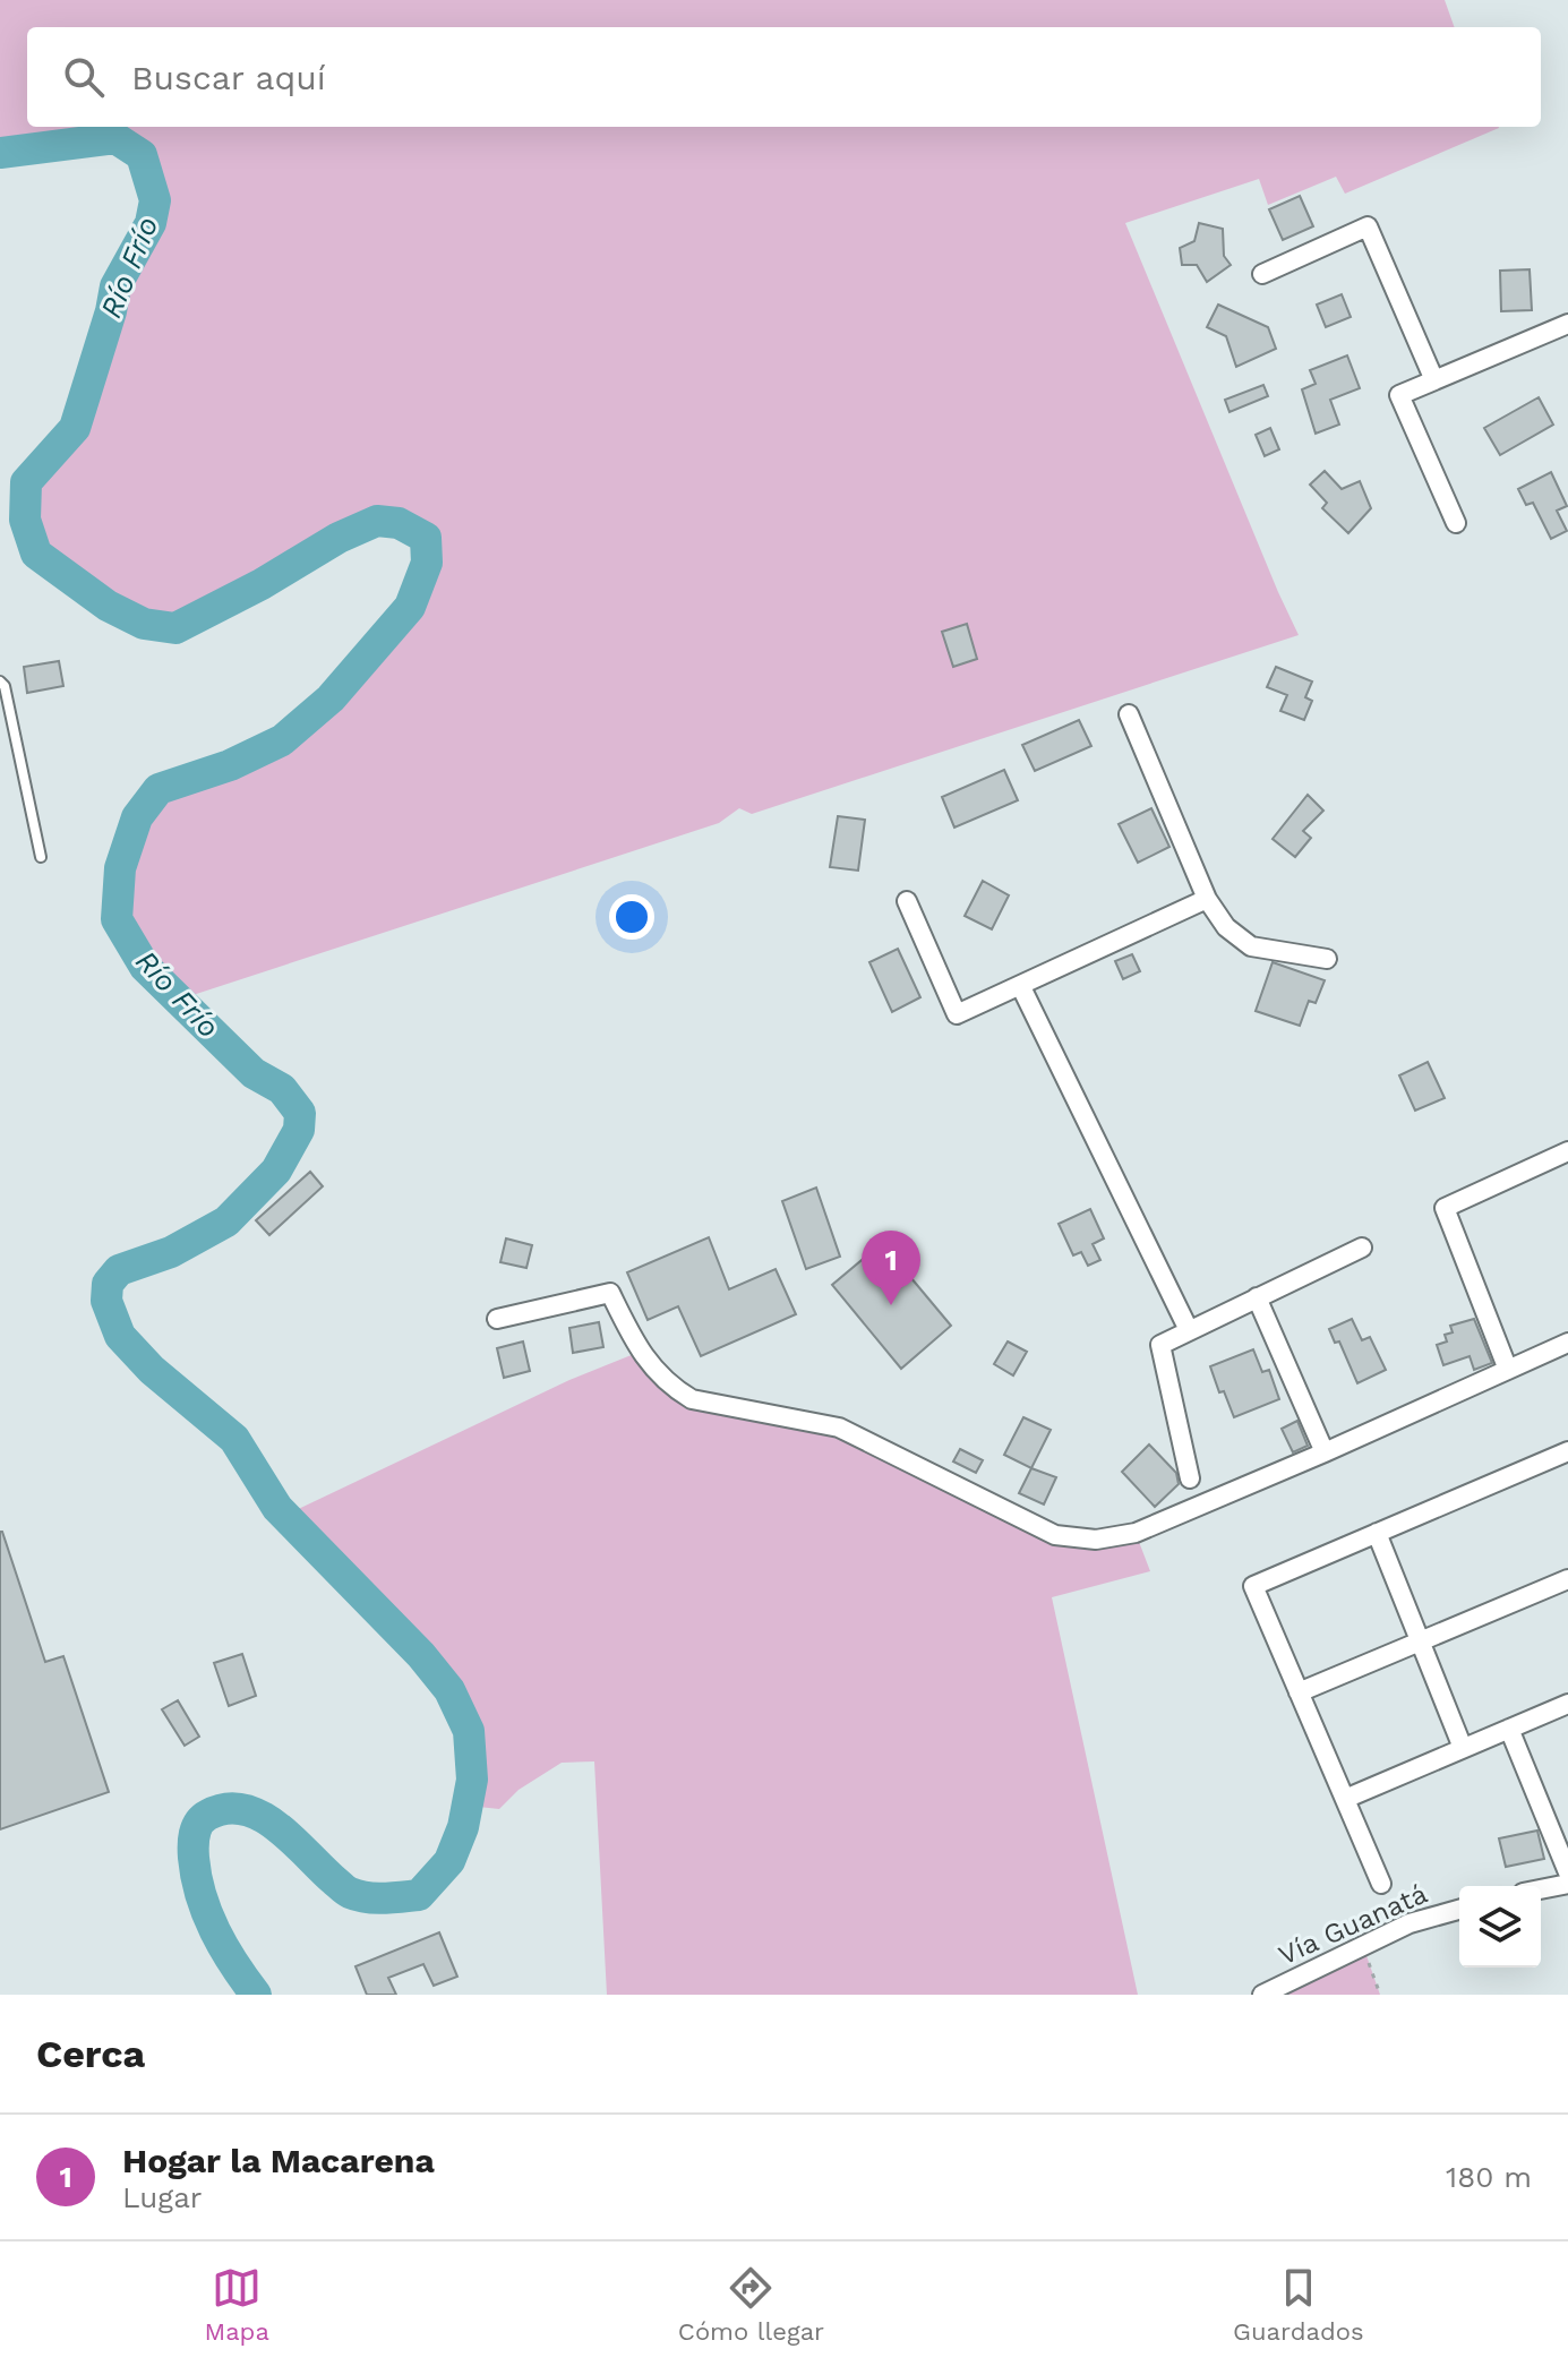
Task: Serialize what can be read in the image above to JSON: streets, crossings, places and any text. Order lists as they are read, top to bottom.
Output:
{
  "streets": {
    "street": ["Vía Guanatá"]
  },
  "water": ["Río Frío"],
  "page": {
    "search": "Buscar aquí",
    "pins": "1",
    "heading": "Cerca",
    "list": [
      {
        "mark": "1",
        "name": "Hogar la Macarena",
        "note": "Lugar",
        "value": "180 m"
      }
    ],
    "nav": ["Mapa", "Cómo llegar", "Guardados"]
  }
}
